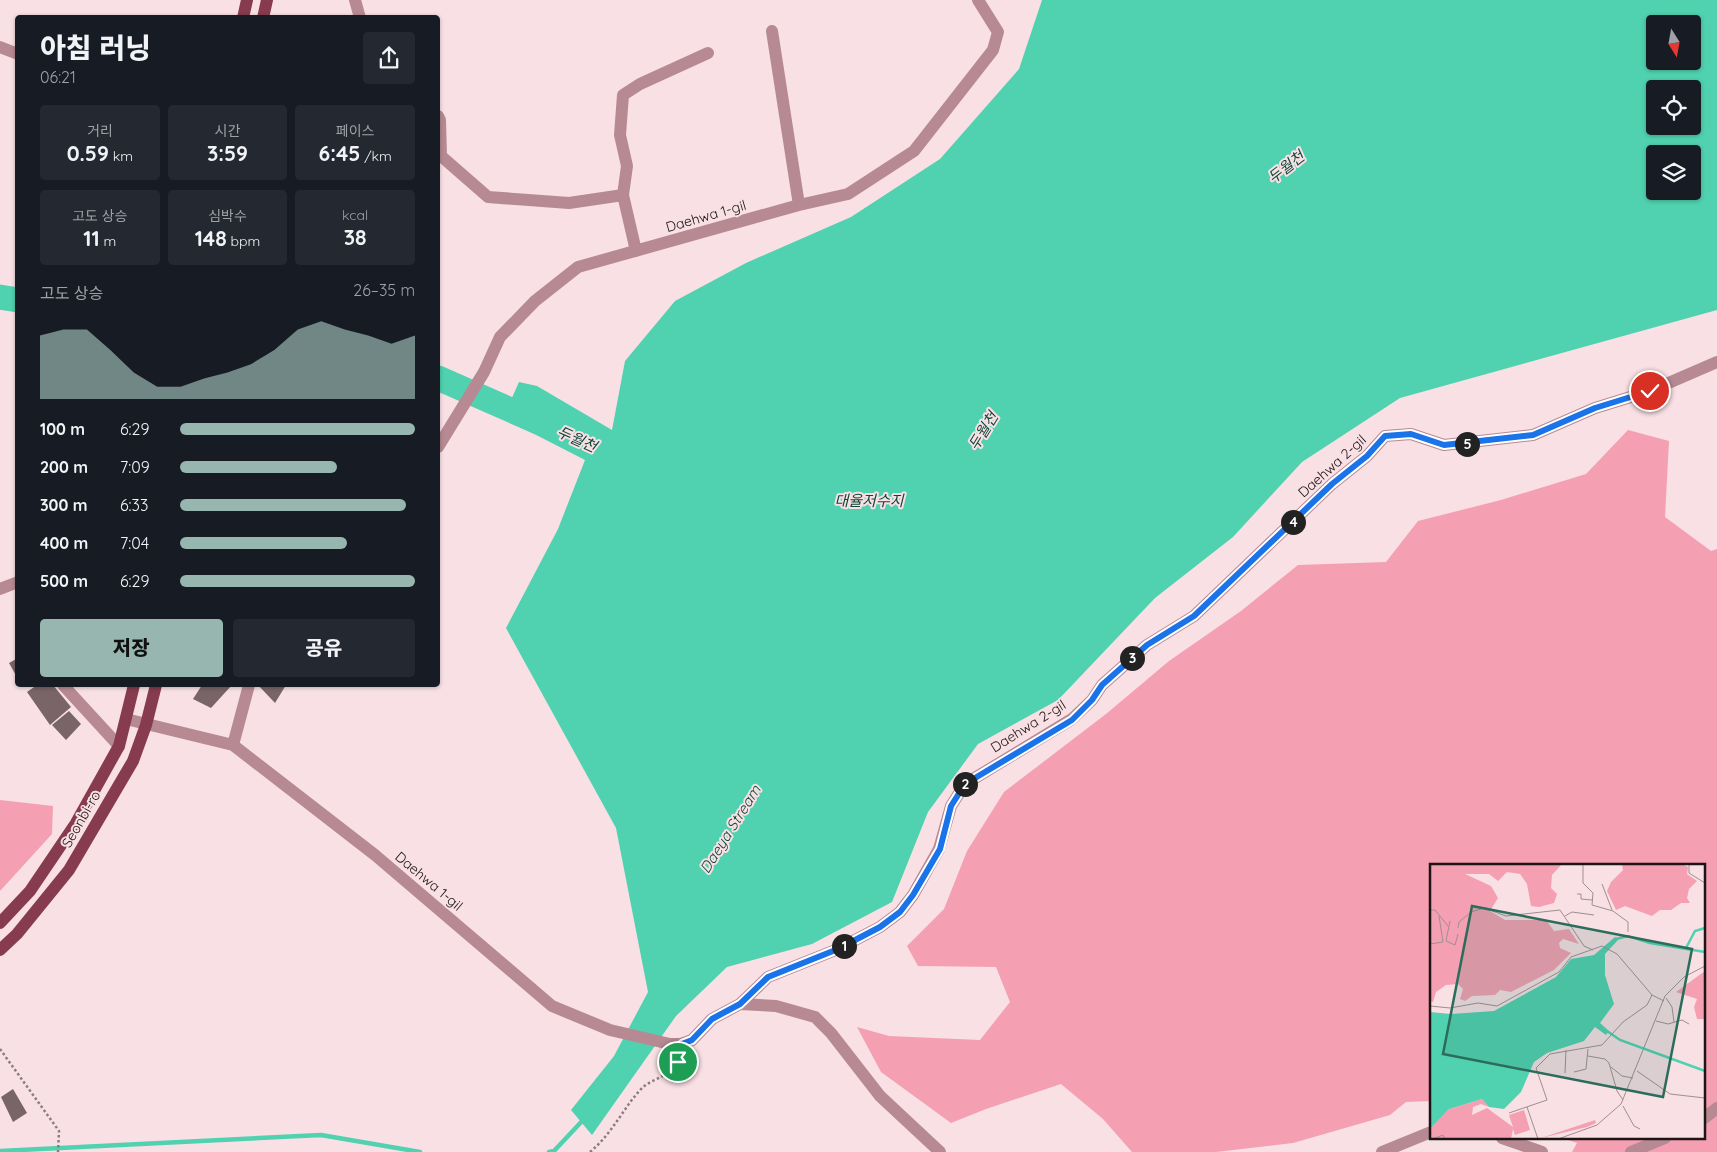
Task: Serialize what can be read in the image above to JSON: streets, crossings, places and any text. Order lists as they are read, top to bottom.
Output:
{
  "streets": {
    "main road": ["Seonbi-ro"],
    "street": ["Daehwa 1-gil", "Daehwa 2-gil"]
  },
  "crossings": [
    ["Daehwa 1-gil", "Daehwa 2-gil"],
    ["Daehwa 1-gil", "Seonbi-ro"]
  ],
  "water": ["두월천", "대율저수지", "Daeya Stream"],
  "north": "bottom",
  "page": {
    "heading": ["아침 러닝", "06:21"],
    "stats": [
      ["거리", "0.59 km"],
      ["시간", "3:59"],
      ["페이스", "6:45 /km"],
      ["고도 상승", "11 m"],
      ["심박수", "148 bpm"],
      ["kcal", "38"]
    ],
    "chart": ["고도 상승", "26–35 m"],
    "list": [
      {
        "name": "100 m",
        "note": "6:29"
      },
      {
        "name": "200 m",
        "note": "7:09"
      },
      {
        "name": "300 m",
        "note": "6:33"
      },
      {
        "name": "400 m",
        "note": "7:04"
      },
      {
        "name": "500 m",
        "note": "6:29"
      }
    ],
    "pins": [
      "5",
      "4",
      "3",
      "2",
      "1"
    ],
    "buttons": ["저장", "공유"]
  }
}
